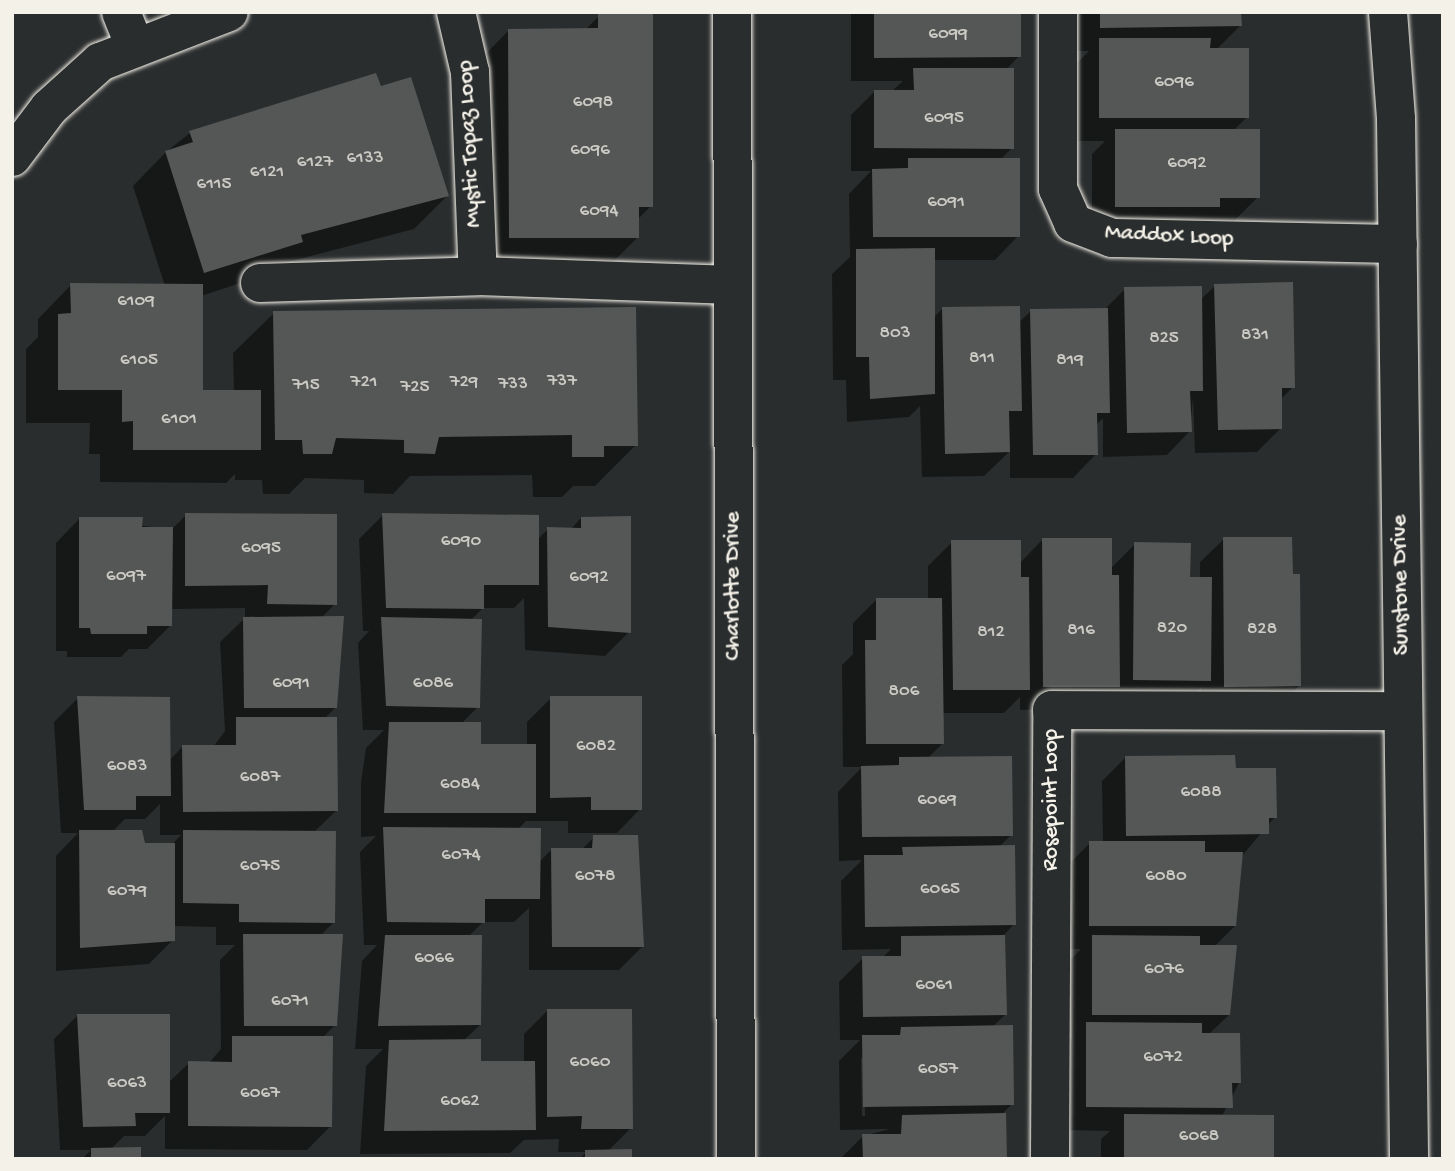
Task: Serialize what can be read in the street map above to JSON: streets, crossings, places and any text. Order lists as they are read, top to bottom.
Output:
{
  "streets": {
    "street": [
      "Mystic Topaz Loop",
      "Maddox Loop",
      "Sunstone Drive",
      "Charlotte Drive",
      "Rosepoint Loop"
    ]
  },
  "crossings": [
    ["Maddox Loop", "Sunstone Drive"],
    ["Sunstone Drive", "Rosepoint Loop"]
  ],
  "house_numbers": [
    "6099",
    "6096",
    "6098",
    "6095",
    "6096",
    "6133",
    "6127",
    "6092",
    "6121",
    "6115",
    "6091",
    "6094",
    "6109",
    "803",
    "831",
    "825",
    "811",
    "6105",
    "819",
    "737",
    "721",
    "729",
    "733",
    "715",
    "725",
    "6101",
    "6090",
    "6095",
    "6097",
    "6092",
    "820",
    "828",
    "816",
    "812",
    "6091",
    "6086",
    "806",
    "6082",
    "6083",
    "6087",
    "6084",
    "6088",
    "6069",
    "6074",
    "6075",
    "6078",
    "6080",
    "6065",
    "6079",
    "6066",
    "6076",
    "6061",
    "6071",
    "6072",
    "6060",
    "6057",
    "6063",
    "6067",
    "6062",
    "6068"
  ]
}
